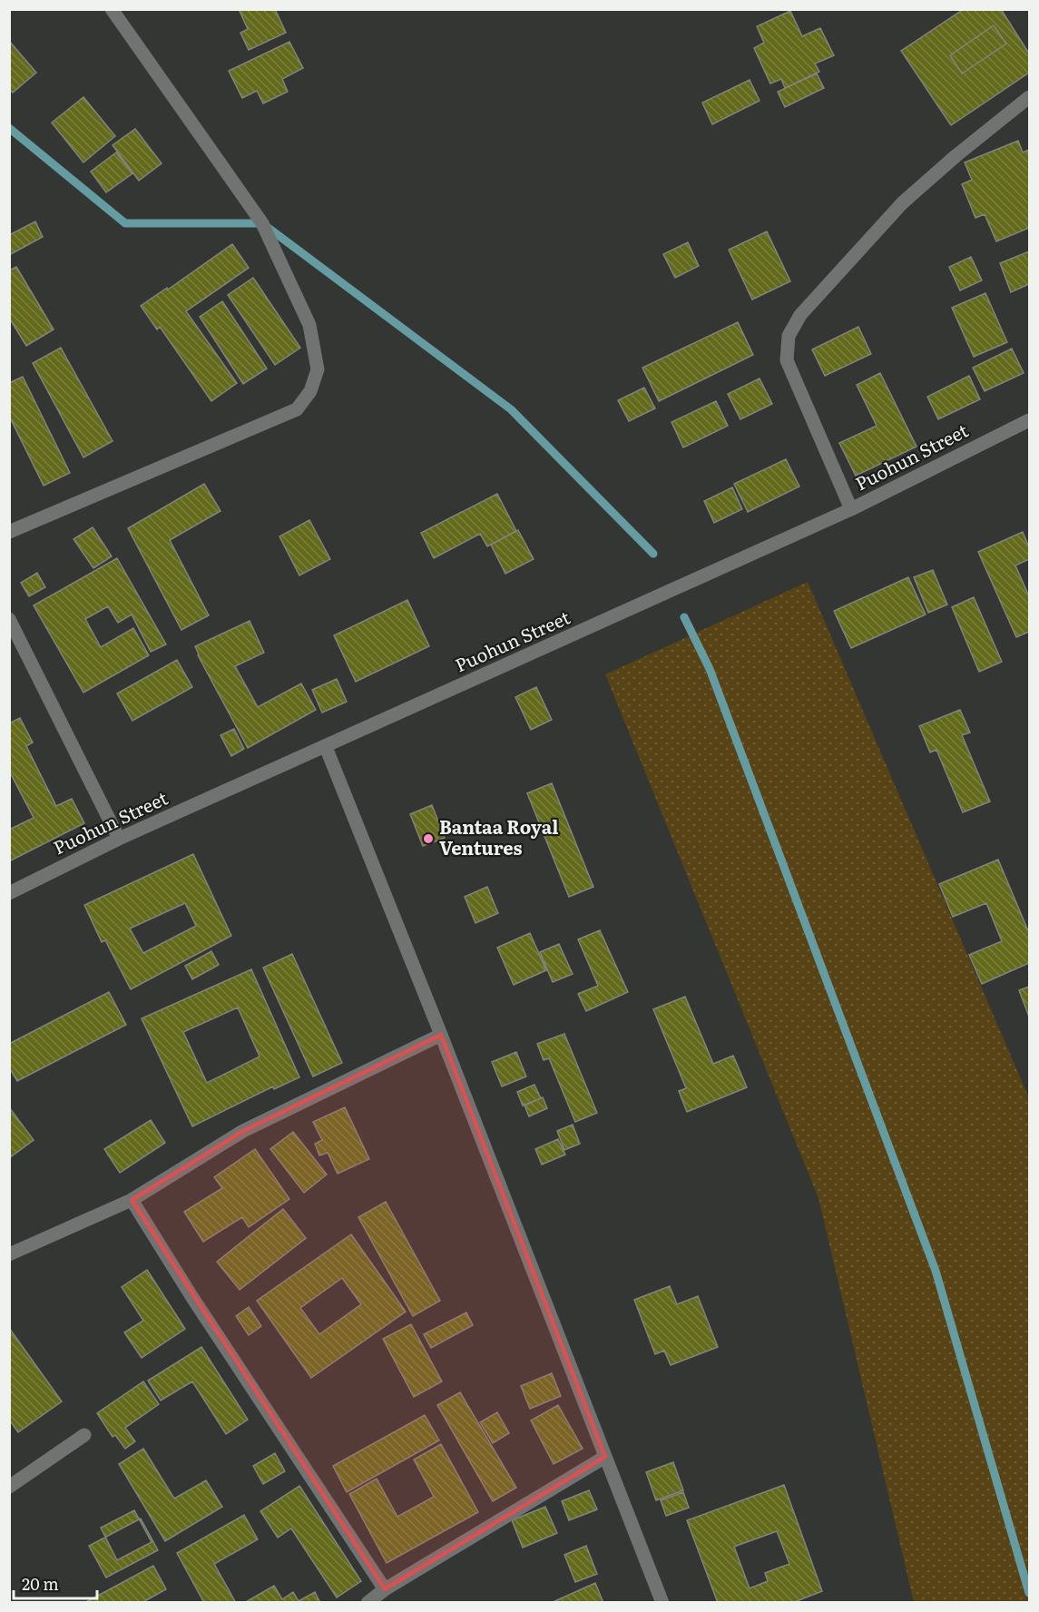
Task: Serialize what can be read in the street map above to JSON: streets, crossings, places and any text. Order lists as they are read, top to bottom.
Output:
{
  "streets": {
    "street": ["Puohun Street"]
  },
  "places": ["Bantaa Royal Ventures"],
  "scale_bar": "20 m"
}
